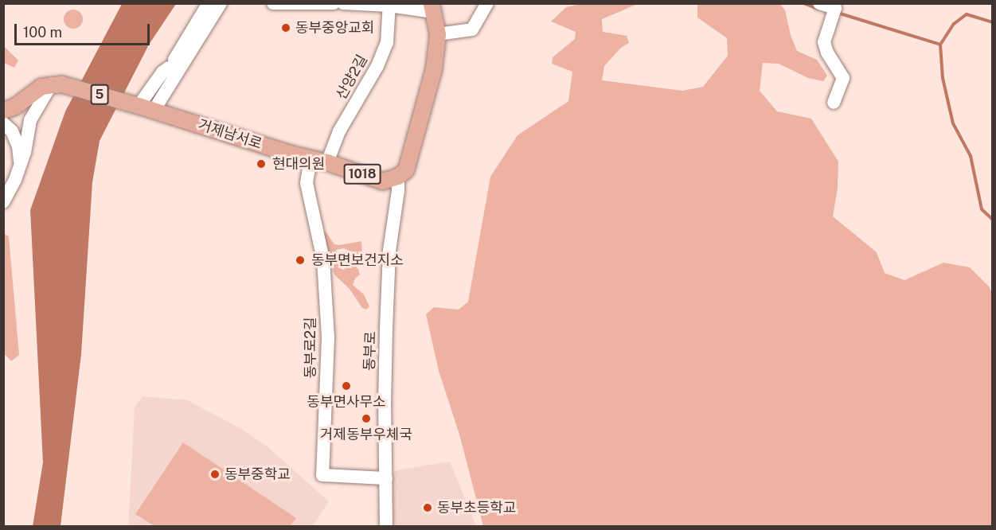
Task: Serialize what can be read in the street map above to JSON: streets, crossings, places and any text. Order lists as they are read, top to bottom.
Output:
{
  "streets": {
    "main road": ["5", "거제남서로", "1018"],
    "street": ["산양2길", "동부로2길", "동부로"]
  },
  "crossings": [
    ["산양2길", "거제남서로"],
    ["거제남서로", "1018"],
    ["거제남서로", "동부로2길"],
    ["거제남서로", "동부로"],
    ["1018", "동부로"],
    ["동부로2길", "동부로"]
  ],
  "places": [
    "동부중앙교회",
    "현대의원",
    "동부면보건지소",
    "동부면사무소",
    "거제동부우체국",
    "동부중학교",
    "동부초등학교"
  ],
  "scale_bar": "100 m"
}
